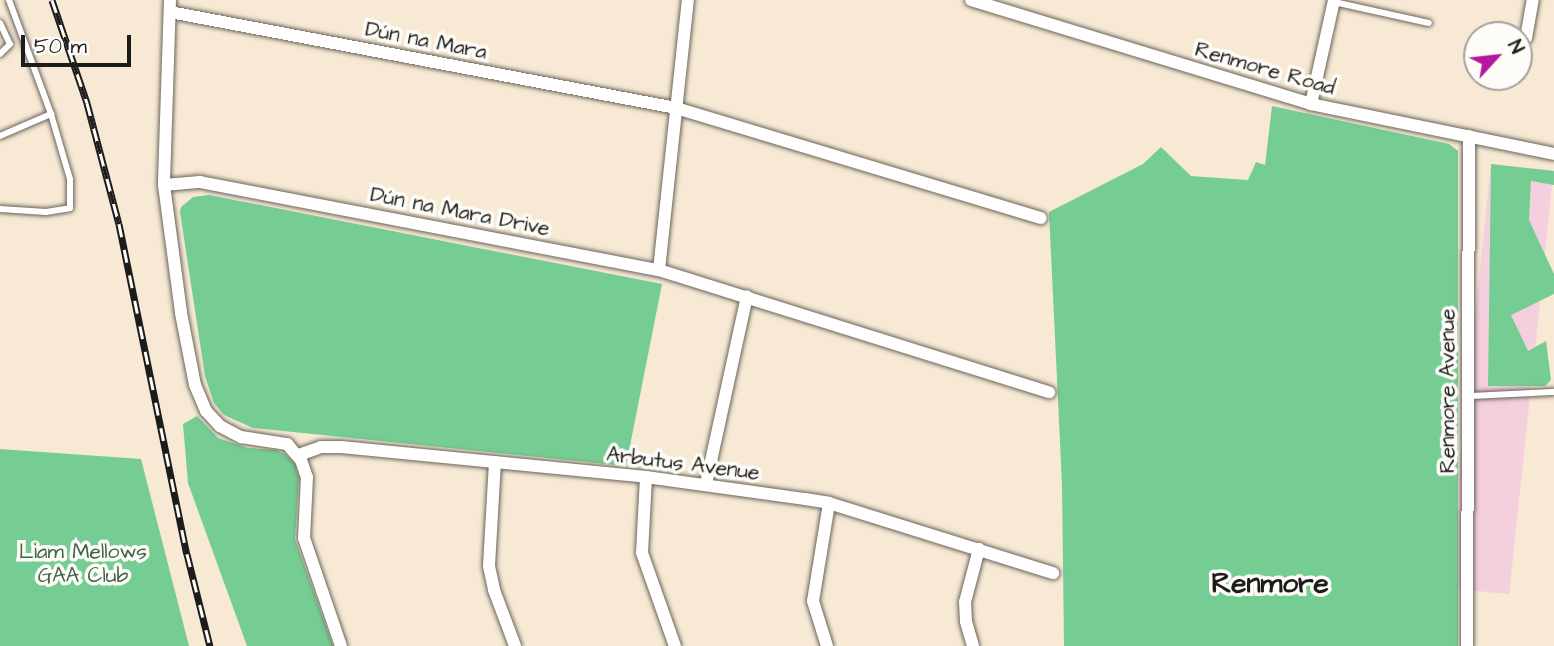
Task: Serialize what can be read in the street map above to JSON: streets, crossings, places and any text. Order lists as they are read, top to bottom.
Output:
{
  "streets": {
    "street": [
      "Dún na Mara",
      "Renmore Road",
      "Dún na Mara Drive",
      "Renmore Avenue",
      "Arbutus Avenue"
    ]
  },
  "crossings": [
    ["Renmore Road", "Renmore Avenue"]
  ],
  "districts": ["Renmore"],
  "parks": ["Liam Mellows GAA Club"],
  "scale_bar": "50 m",
  "north": "top right"
}
